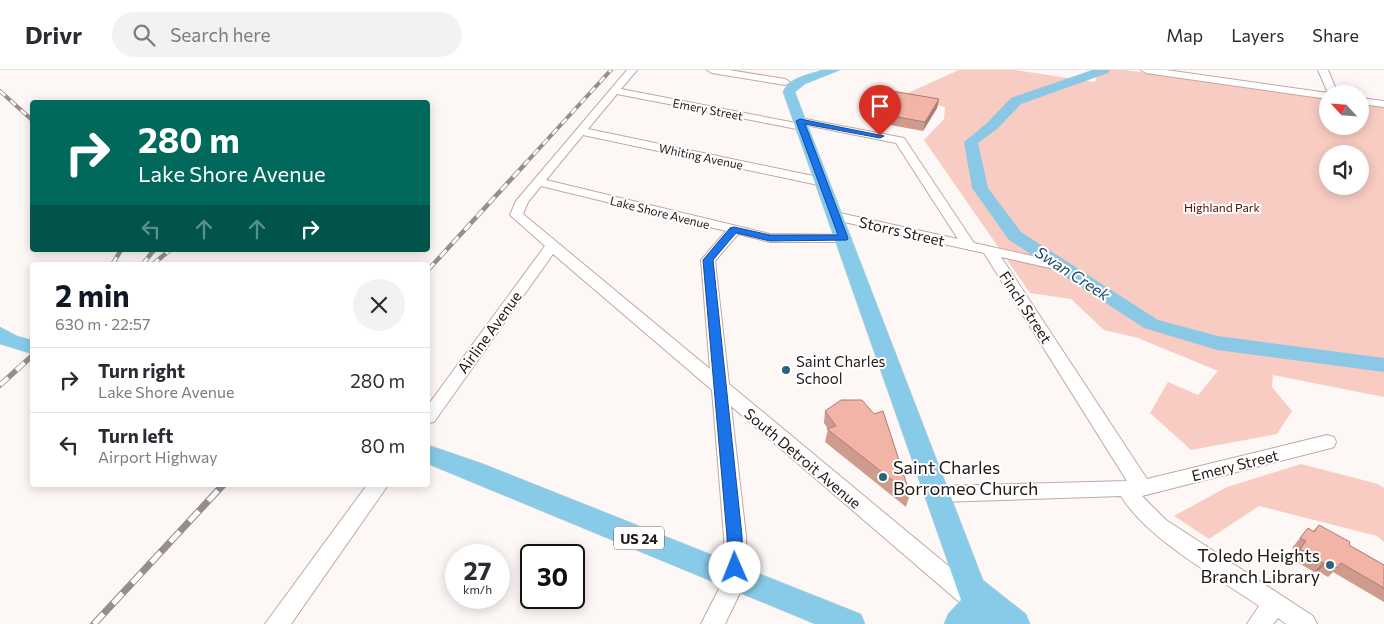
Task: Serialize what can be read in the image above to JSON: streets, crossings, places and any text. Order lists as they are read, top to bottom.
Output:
{
  "streets": {
    "main road": ["US 24"],
    "street": [
      "Emery Street",
      "Whiting Avenue",
      "Lake Shore Avenue",
      "Storrs Street",
      "Finch Street",
      "Airline Avenue",
      "South Detroit Avenue"
    ]
  },
  "crossings": [
    ["Emery Street", "Storrs Street"],
    ["Emery Street", "Finch Street"],
    ["Airline Avenue", "South Detroit Avenue"]
  ],
  "water": ["Swan Creek"],
  "parks": ["Highland Park"],
  "places": ["Saint Charles School", "Saint Charles Borromeo Church", "Toledo Heights Branch Library"],
  "north": "top left",
  "page": {
    "header": "Drivr",
    "search": "Search here",
    "nav": ["Map", "Layers", "Share"],
    "turn": ["280 m", "Lake Shore Avenue"],
    "heading": ["2 min", "630 m · 22:57"],
    "list": [
      {
        "name": "Turn right",
        "note": "Lake Shore Avenue",
        "value": "280 m"
      },
      {
        "name": "Turn left",
        "note": "Airport Highway",
        "value": "80 m"
      }
    ],
    "speed": "27 km/h",
    "limit": "30"
  }
}
